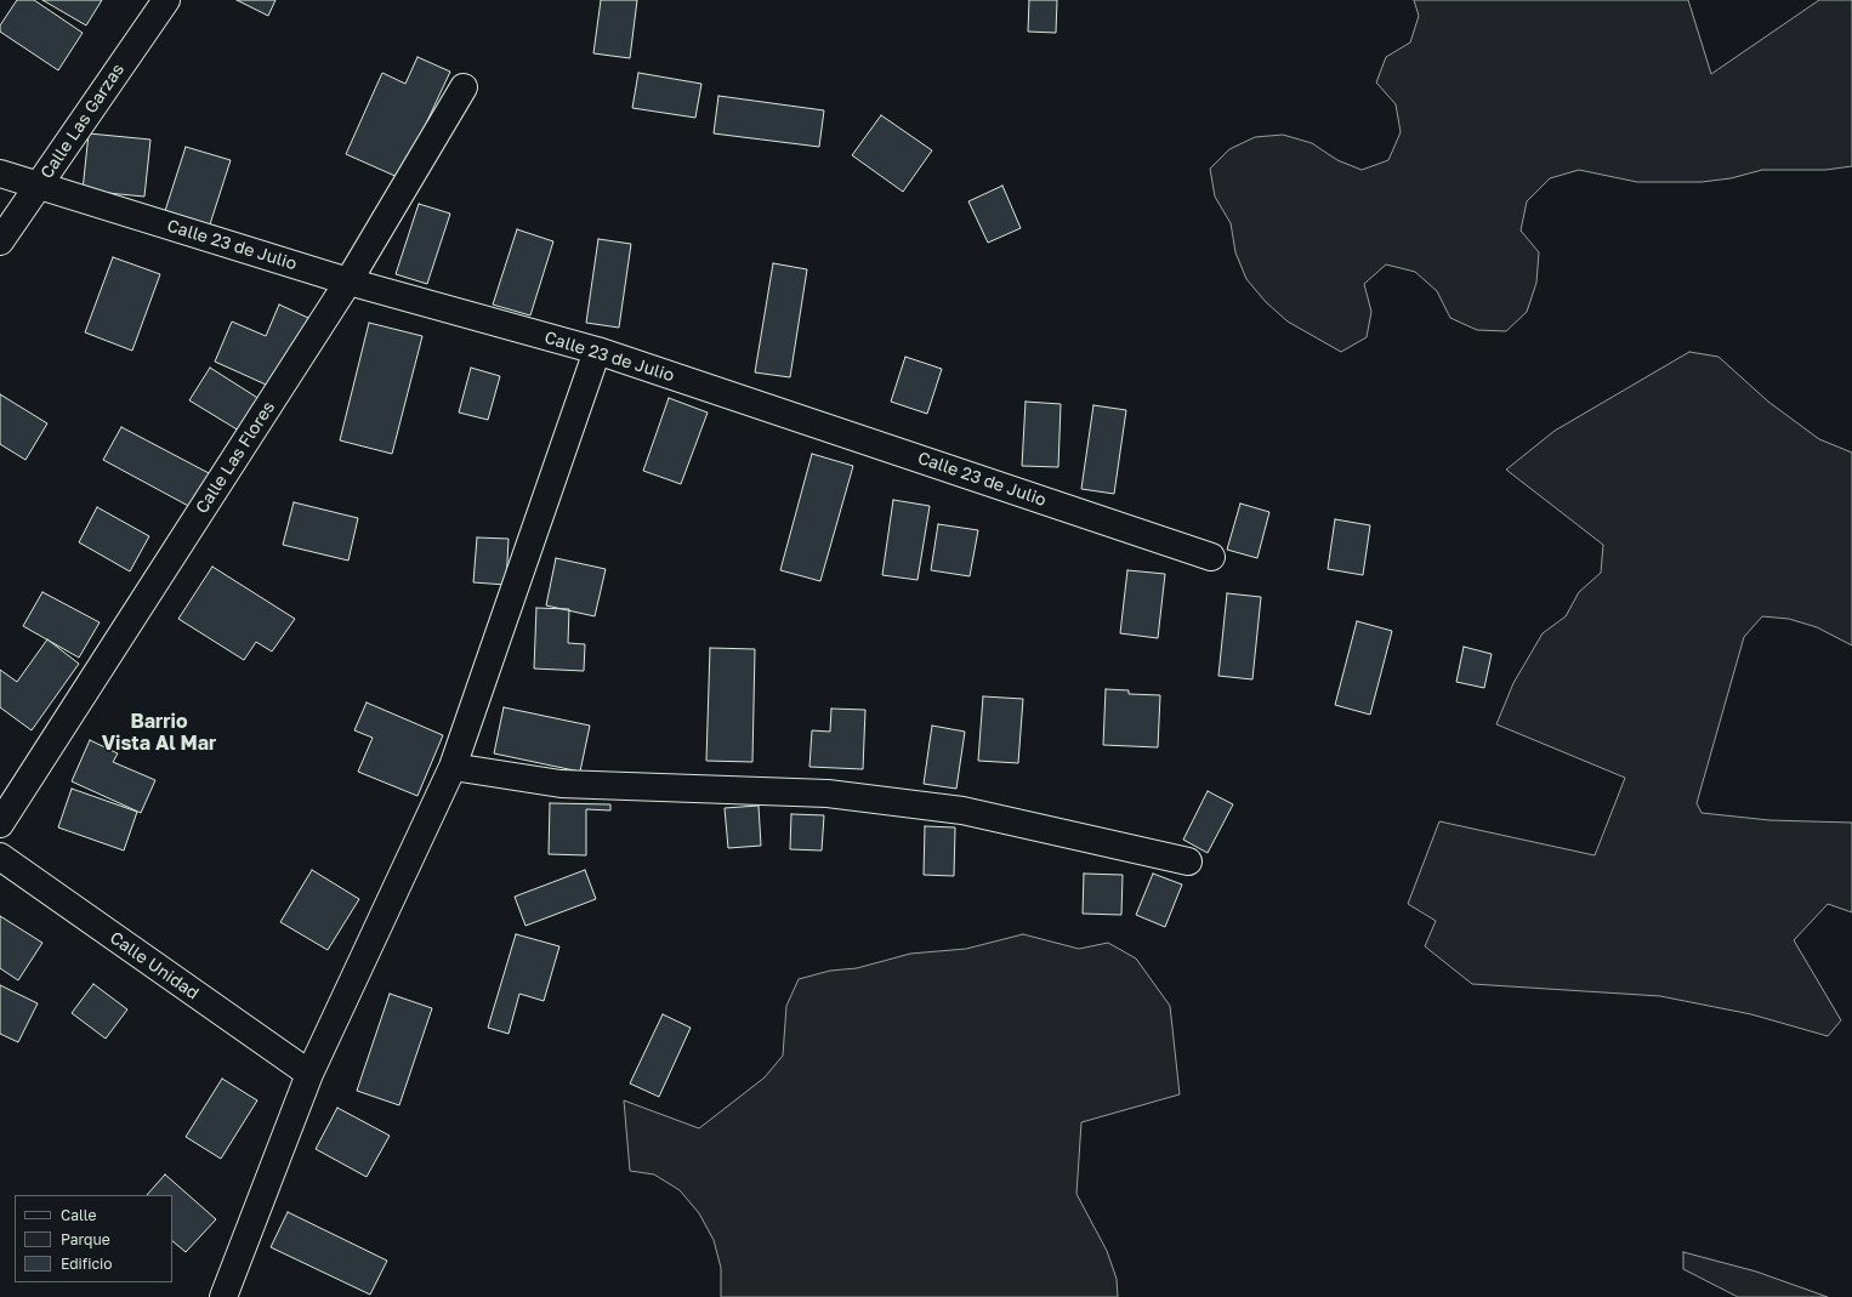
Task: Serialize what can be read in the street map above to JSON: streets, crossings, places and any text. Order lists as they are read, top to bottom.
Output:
{
  "streets": {
    "street": [
      "Calle Las Garzas",
      "Calle 23 de Julio",
      "Calle Las Flores",
      "Calle Unidad"
    ]
  },
  "crossings": [
    ["Calle Las Garzas", "Calle 23 de Julio"],
    ["Calle 23 de Julio", "Calle Las Flores"]
  ],
  "districts": ["Barrio Vista Al Mar"],
  "legend": ["Calle", "Parque", "Edificio"]
}
